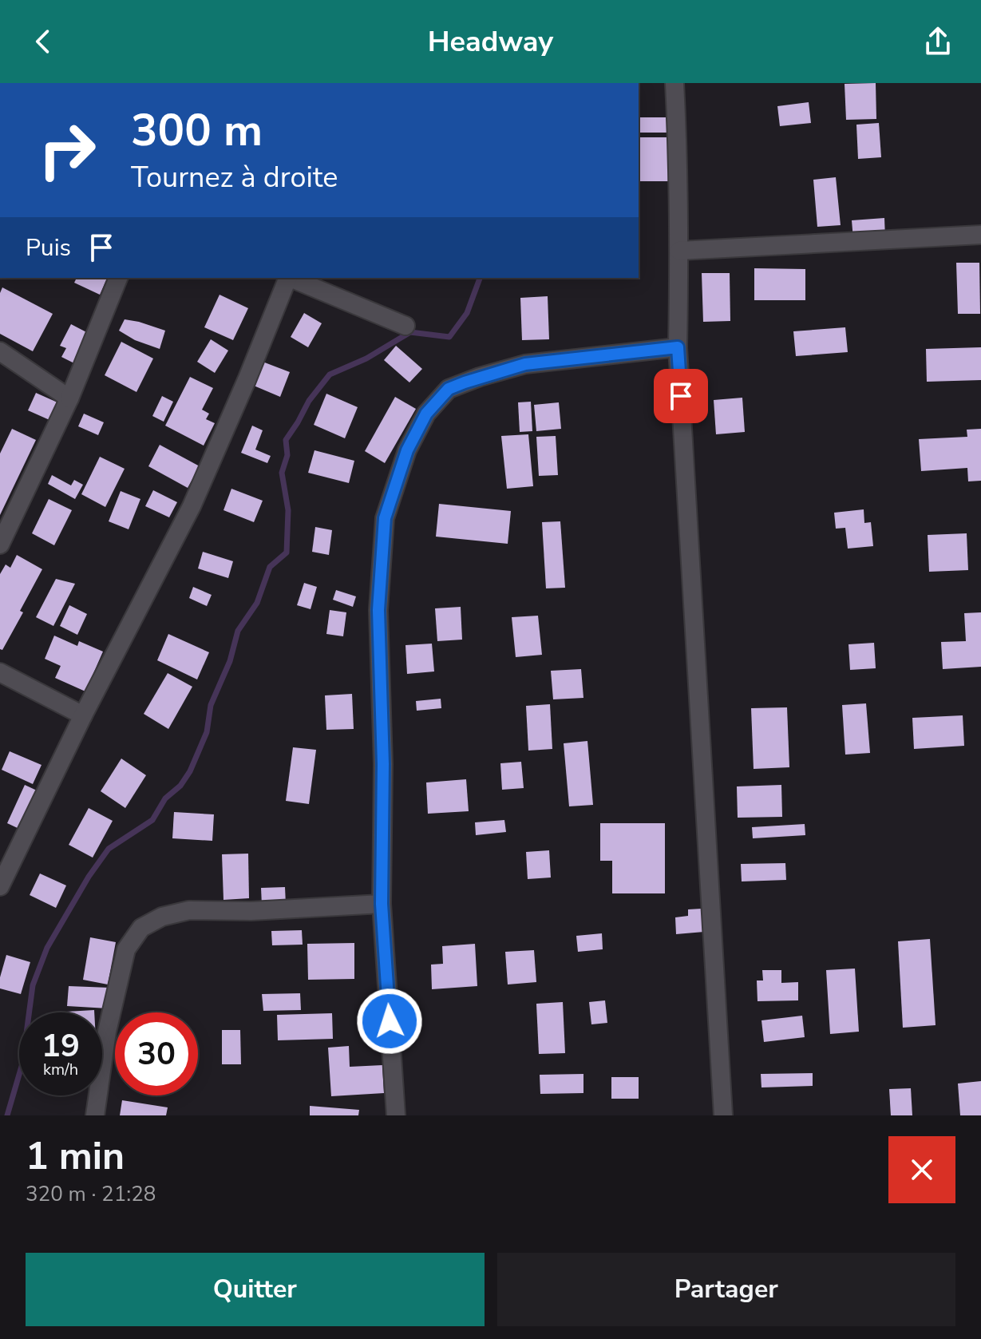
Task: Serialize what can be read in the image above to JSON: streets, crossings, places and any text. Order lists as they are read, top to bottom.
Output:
{
  "page": {
    "header": "Headway",
    "turn": ["300 m", "Tournez à droite"],
    "then": "Puis",
    "speed": "19 km/h",
    "limit": "30",
    "heading": ["1 min", "320 m · 21:28"],
    "buttons": ["Quitter", "Partager"]
  }
}
